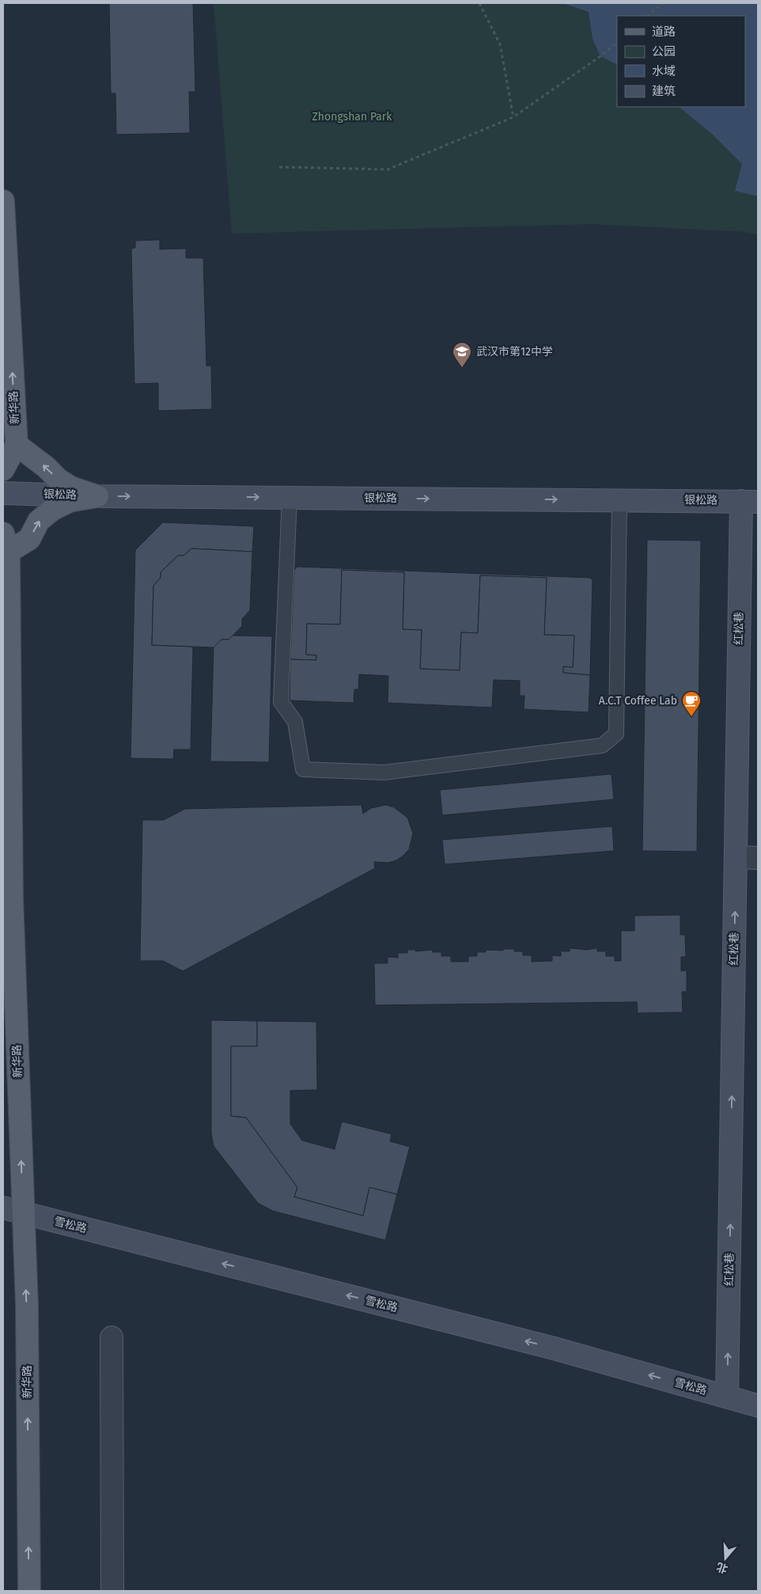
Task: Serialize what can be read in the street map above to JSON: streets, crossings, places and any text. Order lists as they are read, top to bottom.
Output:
{
  "streets": {
    "main road": ["新华路"],
    "street": ["银松路", "红松巷", "雪松路"]
  },
  "crossings": [
    ["新华路", "雪松路"],
    ["银松路", "红松巷"],
    ["红松巷", "雪松路"]
  ],
  "one_way": [
    "新华路",
    "银松路",
    "红松巷",
    "雪松路"
  ],
  "parks": ["Zhongshan Park"],
  "places": {
    "school or university": ["武汉市第12中学"],
    "cafe": ["A.C.T Coffee Lab"]
  },
  "legend": [
    "道路",
    "公园",
    "水域",
    "建筑"
  ],
  "north": "bottom"
}
